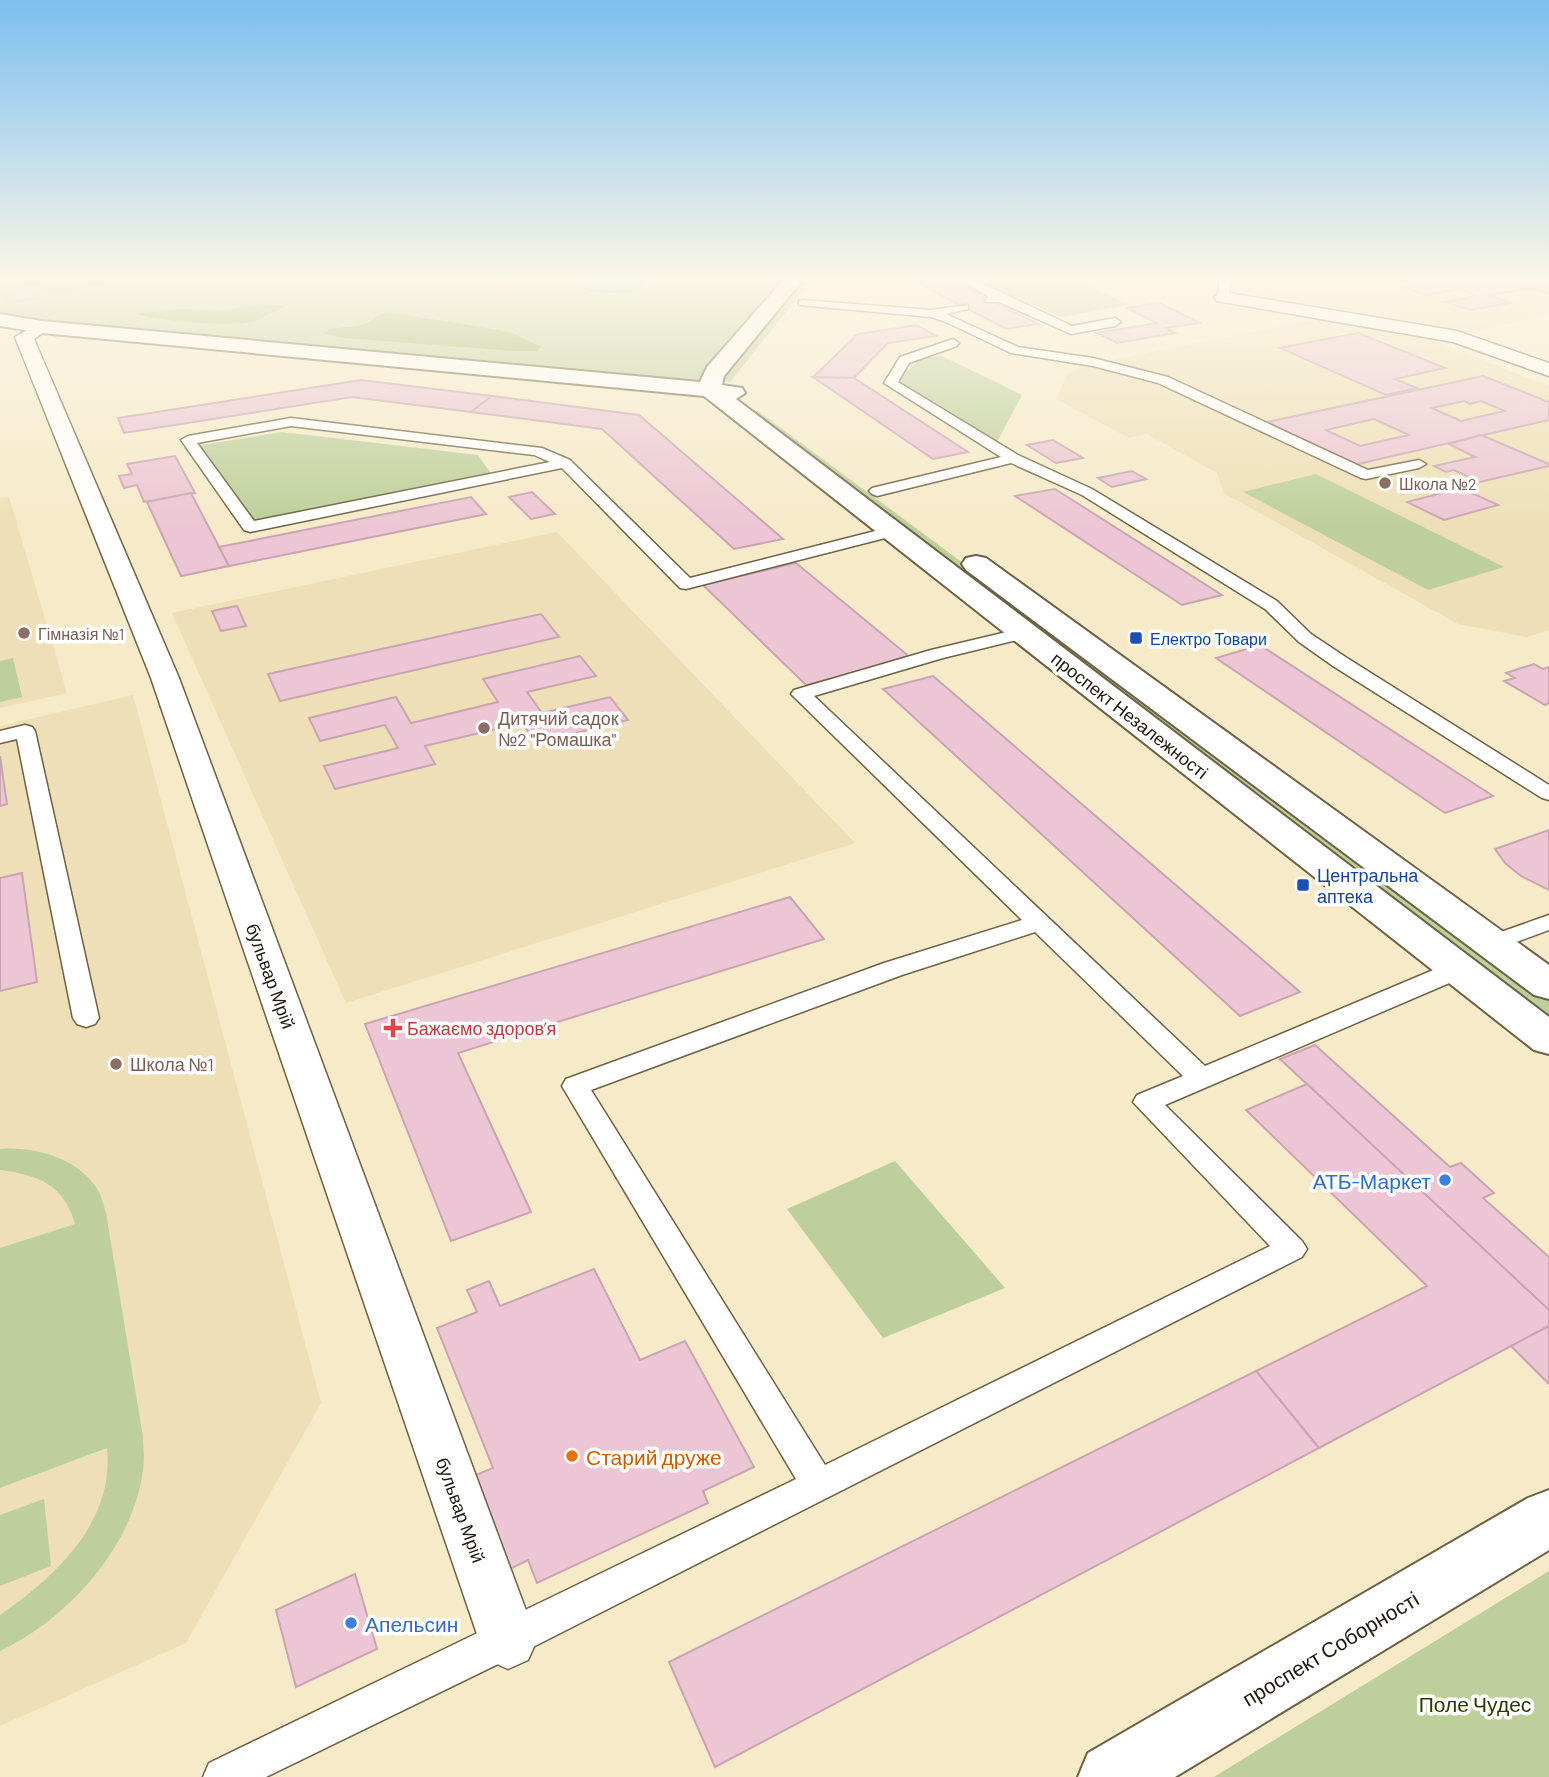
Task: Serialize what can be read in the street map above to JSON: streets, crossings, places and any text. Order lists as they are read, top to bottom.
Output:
{
  "streets": {
    "street": ["проспект Незалежності", "бульвар Мрій", "проспект Соборності"]
  },
  "parks": ["Поле Чудес"],
  "places": {
    "other": [
      "Школа №2",
      "Гімназія №1",
      "Дитячий садок №2 \"Ромашка\"",
      "Школа №1",
      "АТБ-Маркет",
      "Старий друже",
      "Апельсин"
    ],
    "transit": ["Електро Товари", "Центральна аптека"],
    "health": ["Бажаємо здоровʼя"]
  }
}
